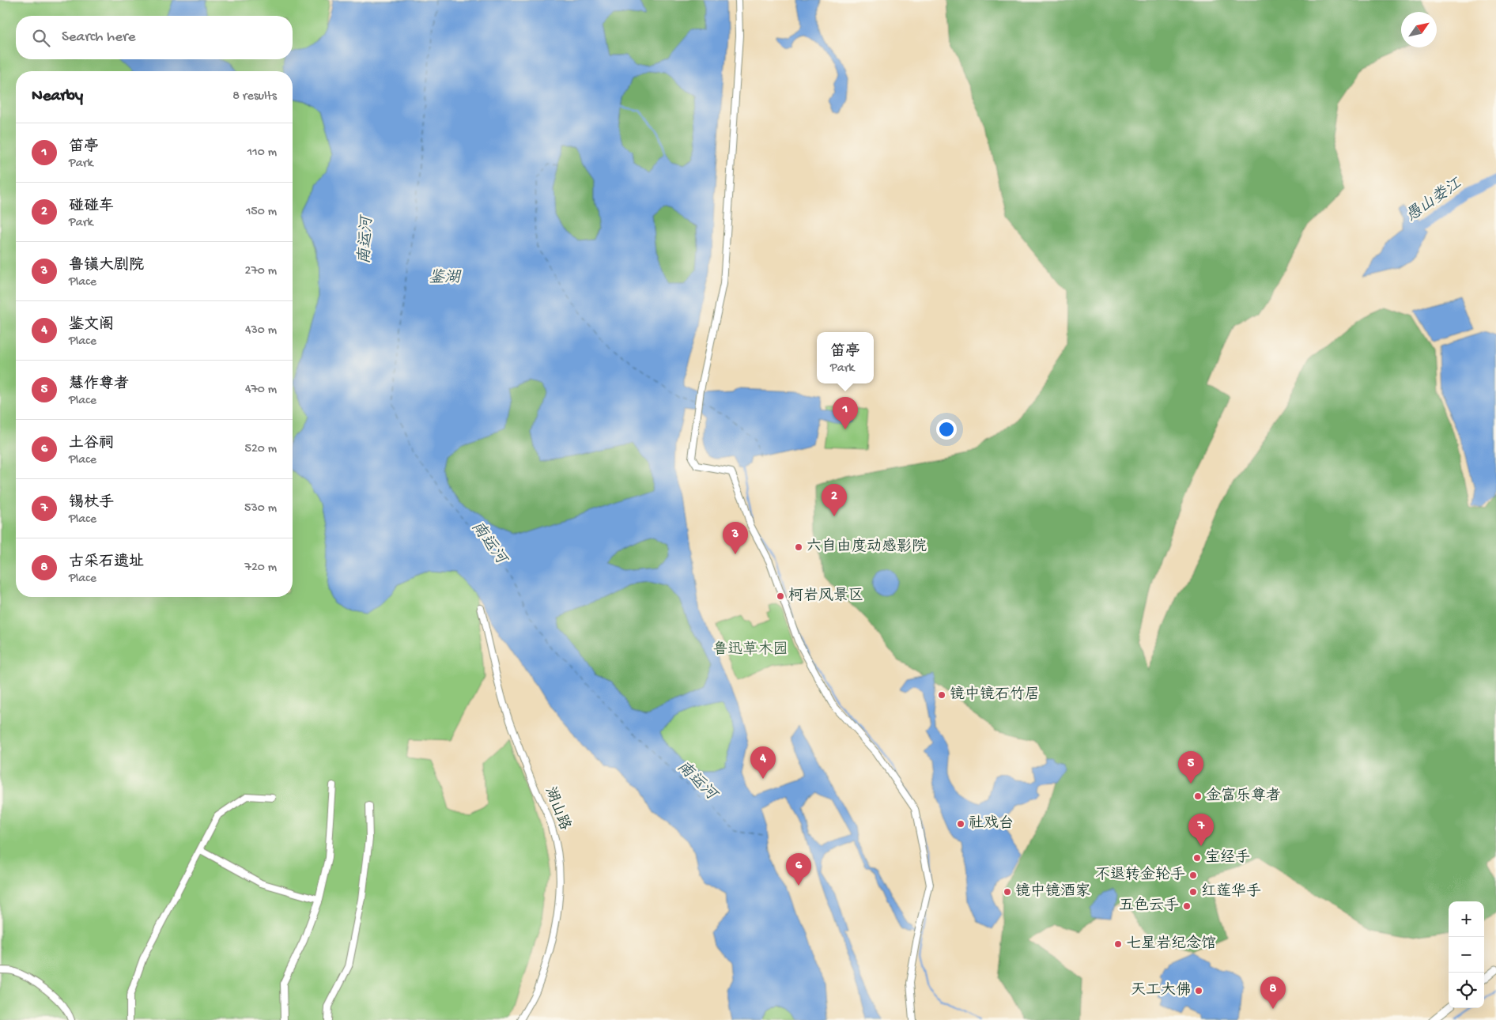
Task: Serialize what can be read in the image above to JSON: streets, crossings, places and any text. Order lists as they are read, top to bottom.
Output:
{
  "streets": {
    "street": ["湖山路"]
  },
  "water": ["愚山娄江", "南运河", "鉴湖"],
  "parks": ["鲁迅草木园"],
  "places": [
    "六自由度动感影院",
    "柯岩风景区",
    "镜中镜石竹居",
    "金富乐尊者",
    "社戏台",
    "宝经手",
    "不退转金轮手",
    "镜中镜酒家",
    "红莲华手",
    "五色云手",
    "七星岩纪念馆",
    "天工大佛"
  ],
  "north": "top right",
  "page": {
    "search": "Search here",
    "heading": ["Nearby", "8 results"],
    "list": [
      {
        "mark": "1",
        "name": "笛亭",
        "note": "Park",
        "value": "110 m"
      },
      {
        "mark": "2",
        "name": "碰碰车",
        "note": "Park",
        "value": "150 m"
      },
      {
        "mark": "3",
        "name": "鲁镇大剧院",
        "note": "Place",
        "value": "270 m"
      },
      {
        "mark": "4",
        "name": "鉴文阁",
        "note": "Place",
        "value": "430 m"
      },
      {
        "mark": "5",
        "name": "慧作尊者",
        "note": "Place",
        "value": "470 m"
      },
      {
        "mark": "6",
        "name": "土谷祠",
        "note": "Place",
        "value": "520 m"
      },
      {
        "mark": "7",
        "name": "锡杖手",
        "note": "Place",
        "value": "530 m"
      },
      {
        "mark": "8",
        "name": "古采石遗址",
        "note": "Place",
        "value": "720 m"
      }
    ],
    "popup": ["笛亭", "Park"],
    "pins": [
      "1",
      "2",
      "3",
      "4",
      "5",
      "7",
      "6",
      "8"
    ],
    "map_buttons": ["+", "−"]
  }
}
